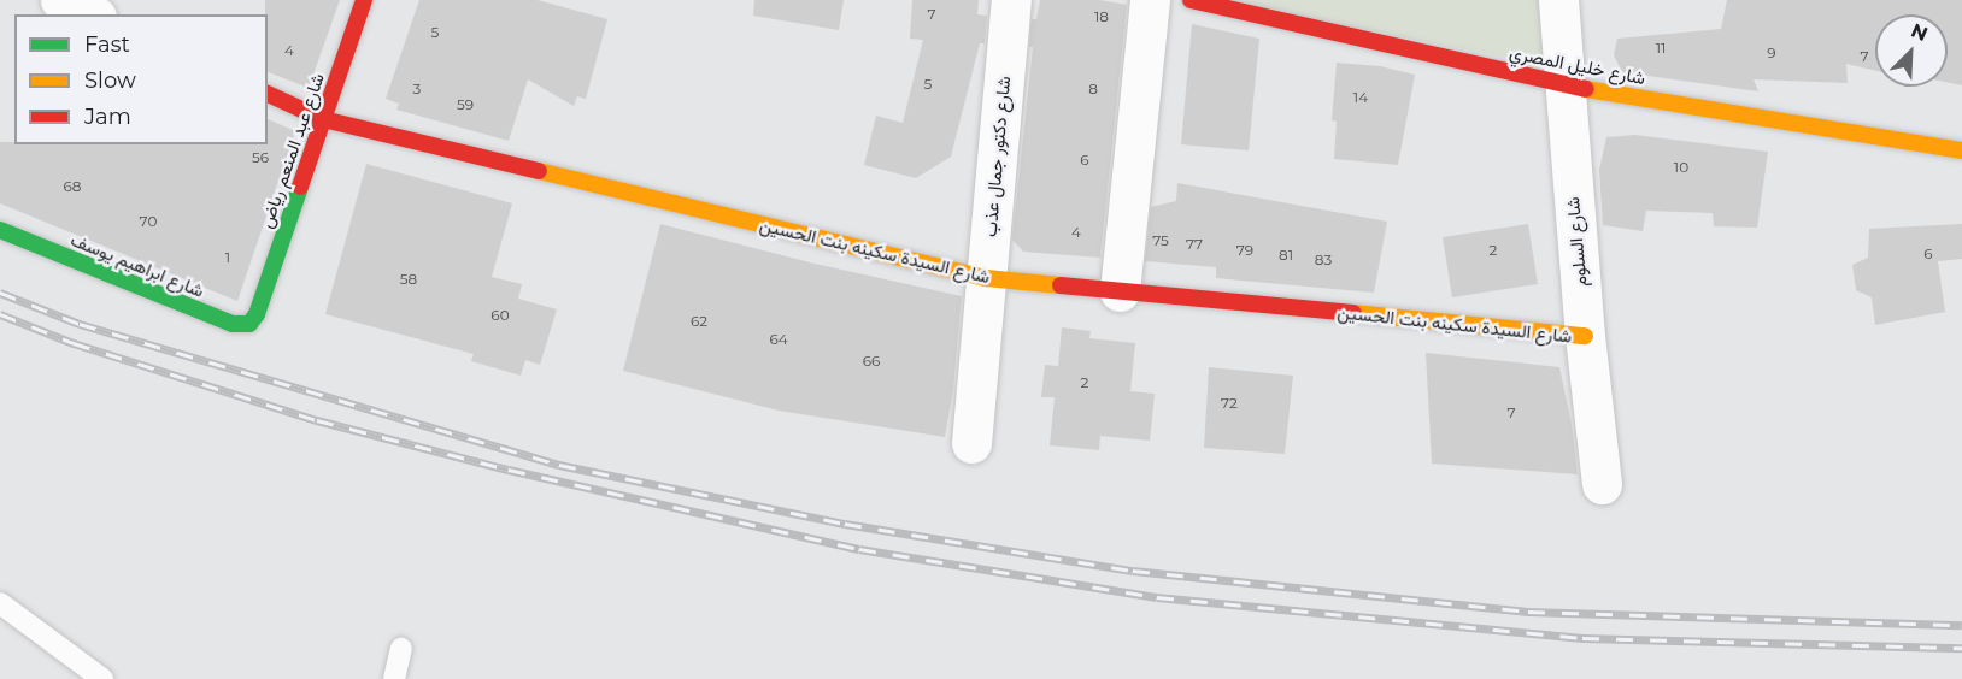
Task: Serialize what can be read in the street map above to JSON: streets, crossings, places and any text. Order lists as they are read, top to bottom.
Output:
{
  "streets": {
    "street": [
      "شارع خليل المصري",
      "شارع عبد المنعم رياض",
      "شارع دكتور جمال عذب",
      "شارع السلوم",
      "شارع السيدة سكينه بنت الحسين",
      "شارع ابراهيم يوسف"
    ]
  },
  "crossings": [
    ["شارع خليل المصري", "شارع السلوم"],
    ["شارع عبد المنعم رياض", "شارع السيدة سكينه بنت الحسين"],
    ["شارع عبد المنعم رياض", "شارع ابراهيم يوسف"],
    ["شارع دكتور جمال عذب", "شارع السيدة سكينه بنت الحسين"],
    ["شارع السلوم", "شارع السيدة سكينه بنت الحسين"]
  ],
  "house_numbers": [
    "7",
    "18",
    "5",
    "11",
    "4",
    "9",
    "7",
    "5",
    "3",
    "8",
    "14",
    "59",
    "56",
    "6",
    "10",
    "68",
    "70",
    "4",
    "75",
    "77",
    "79",
    "2",
    "6",
    "81",
    "1",
    "83",
    "58",
    "60",
    "62",
    "64",
    "66",
    "2",
    "72",
    "7"
  ],
  "legend": ["Fast", "Slow", "Jam"],
  "north": "top right"
}
